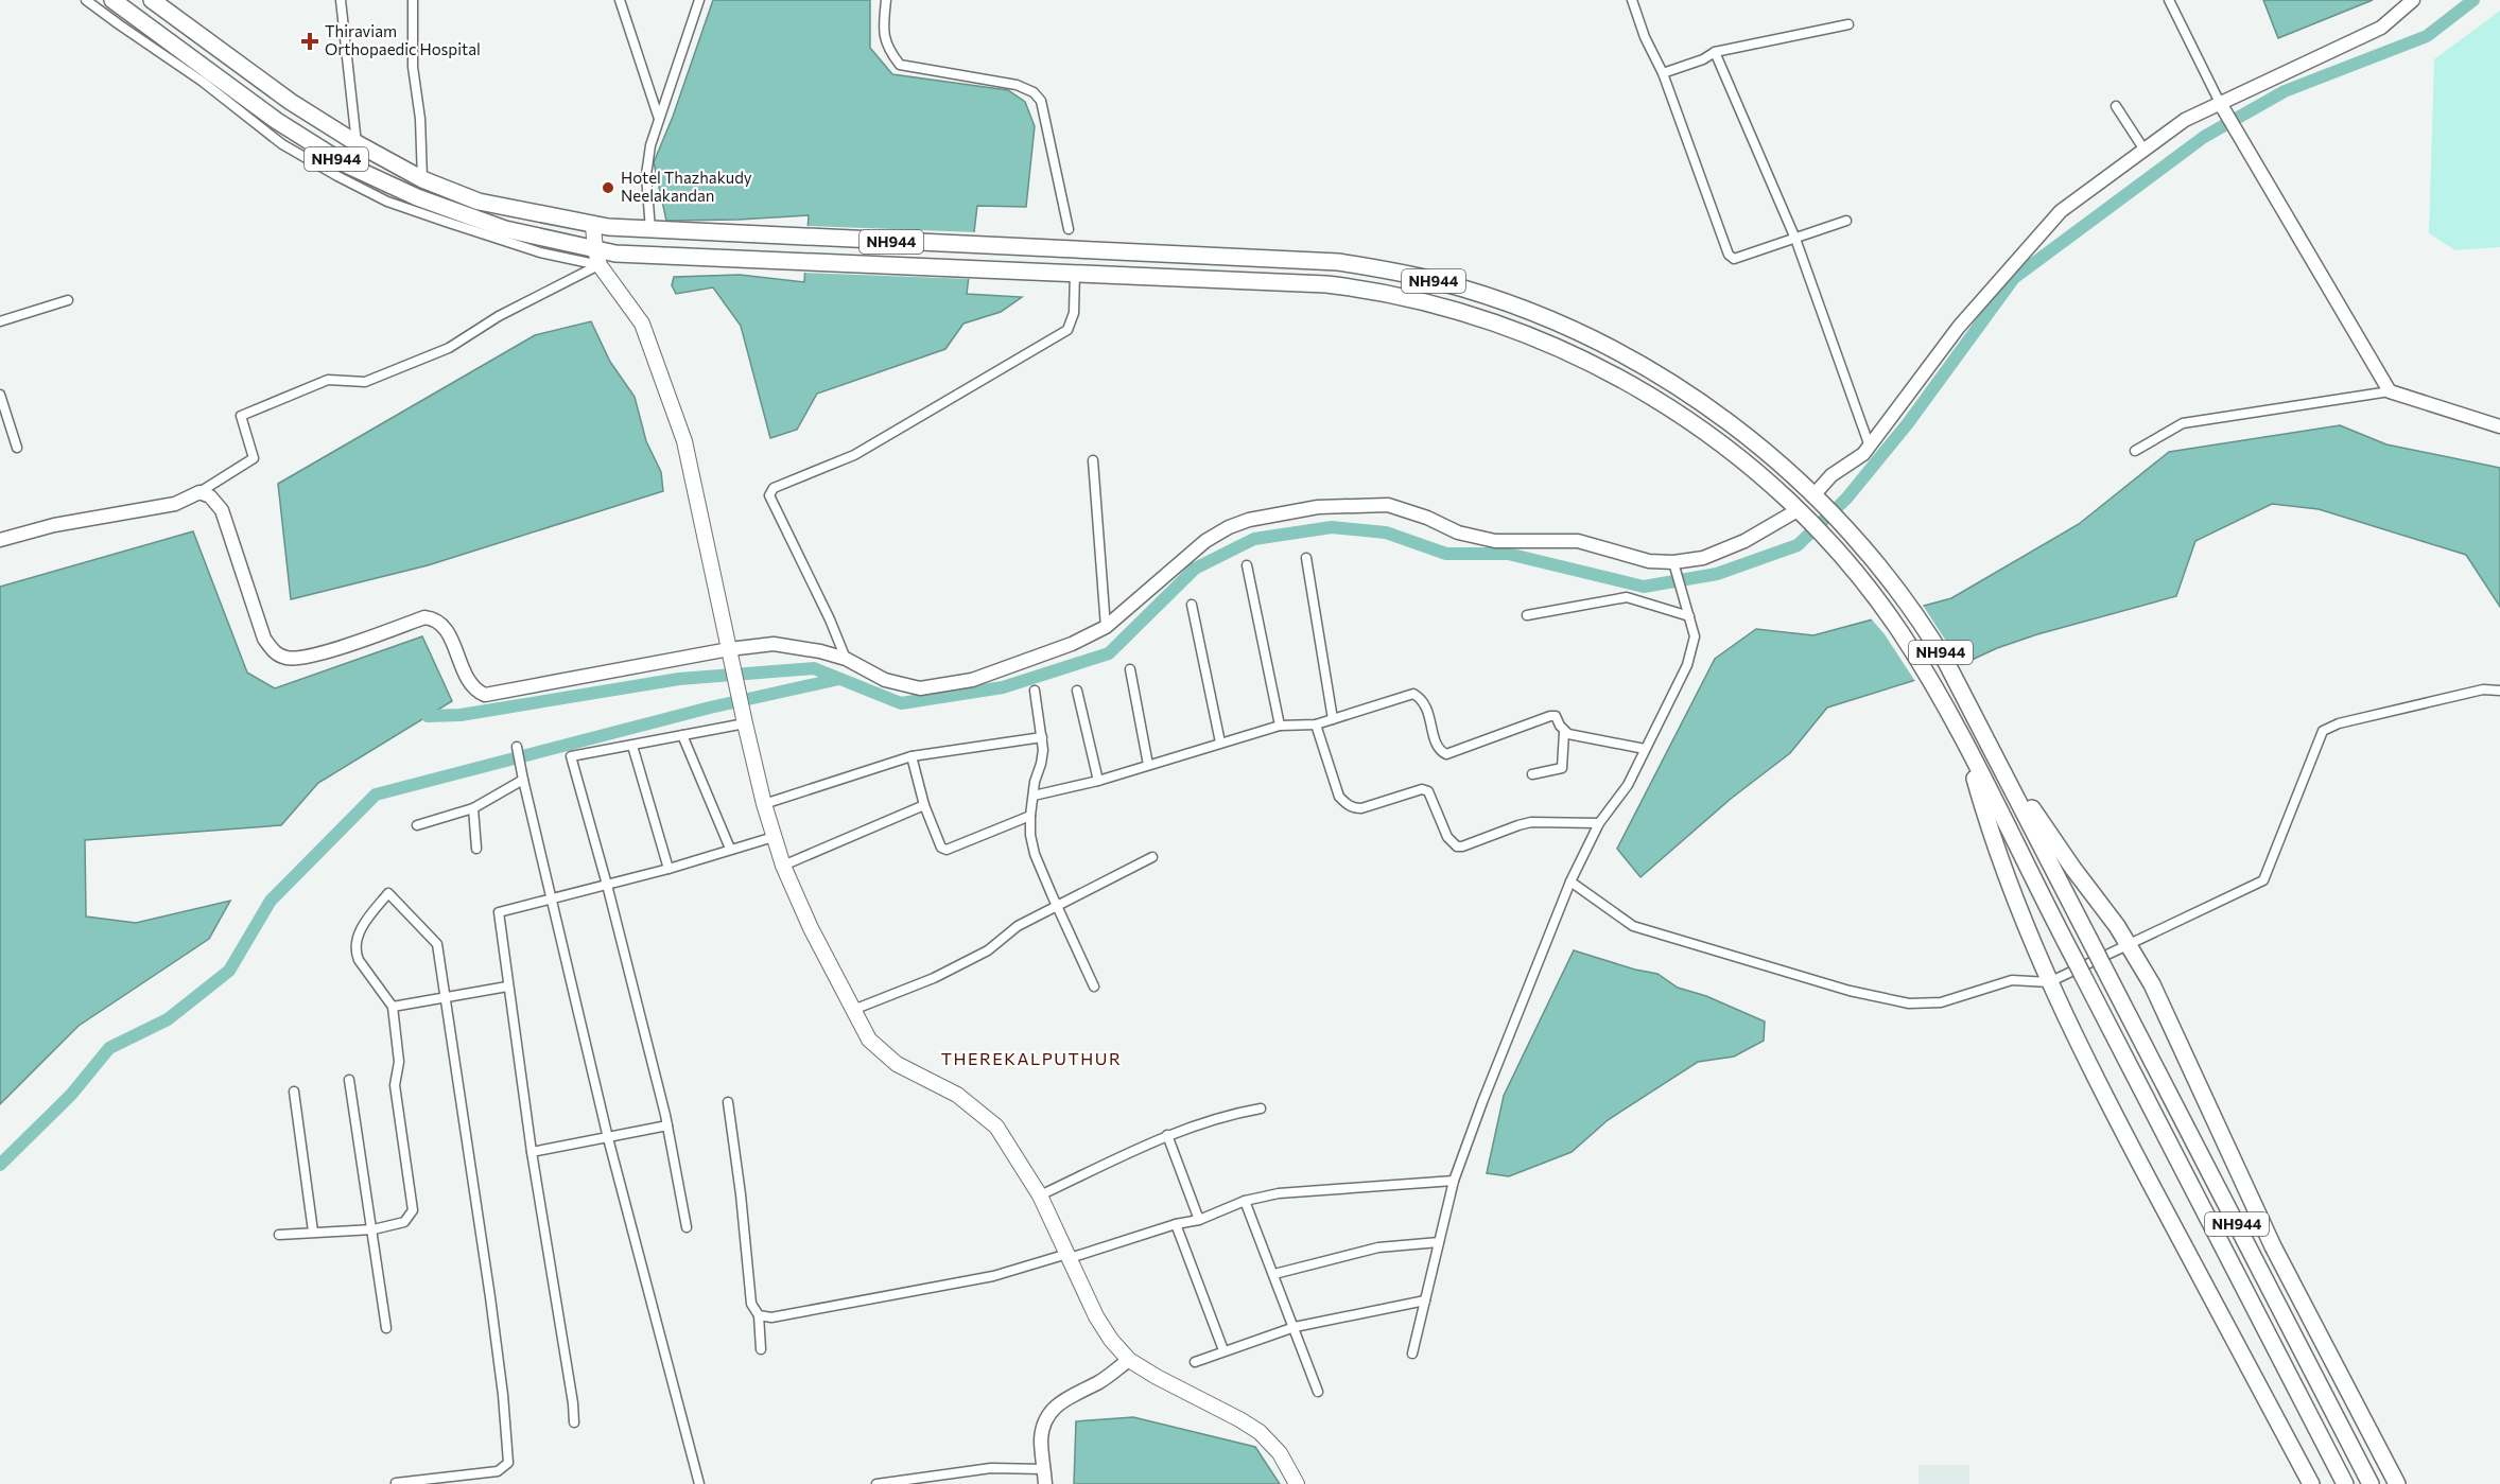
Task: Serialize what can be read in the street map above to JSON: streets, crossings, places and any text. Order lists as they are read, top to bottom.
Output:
{
  "streets": {
    "highway": ["NH944"]
  },
  "districts": ["THEREKALPUTHUR"],
  "places": {
    "health": ["Thiraviam Orthopaedic Hospital"],
    "other": ["Hotel Thazhakudy Neelakandan"]
  }
}
